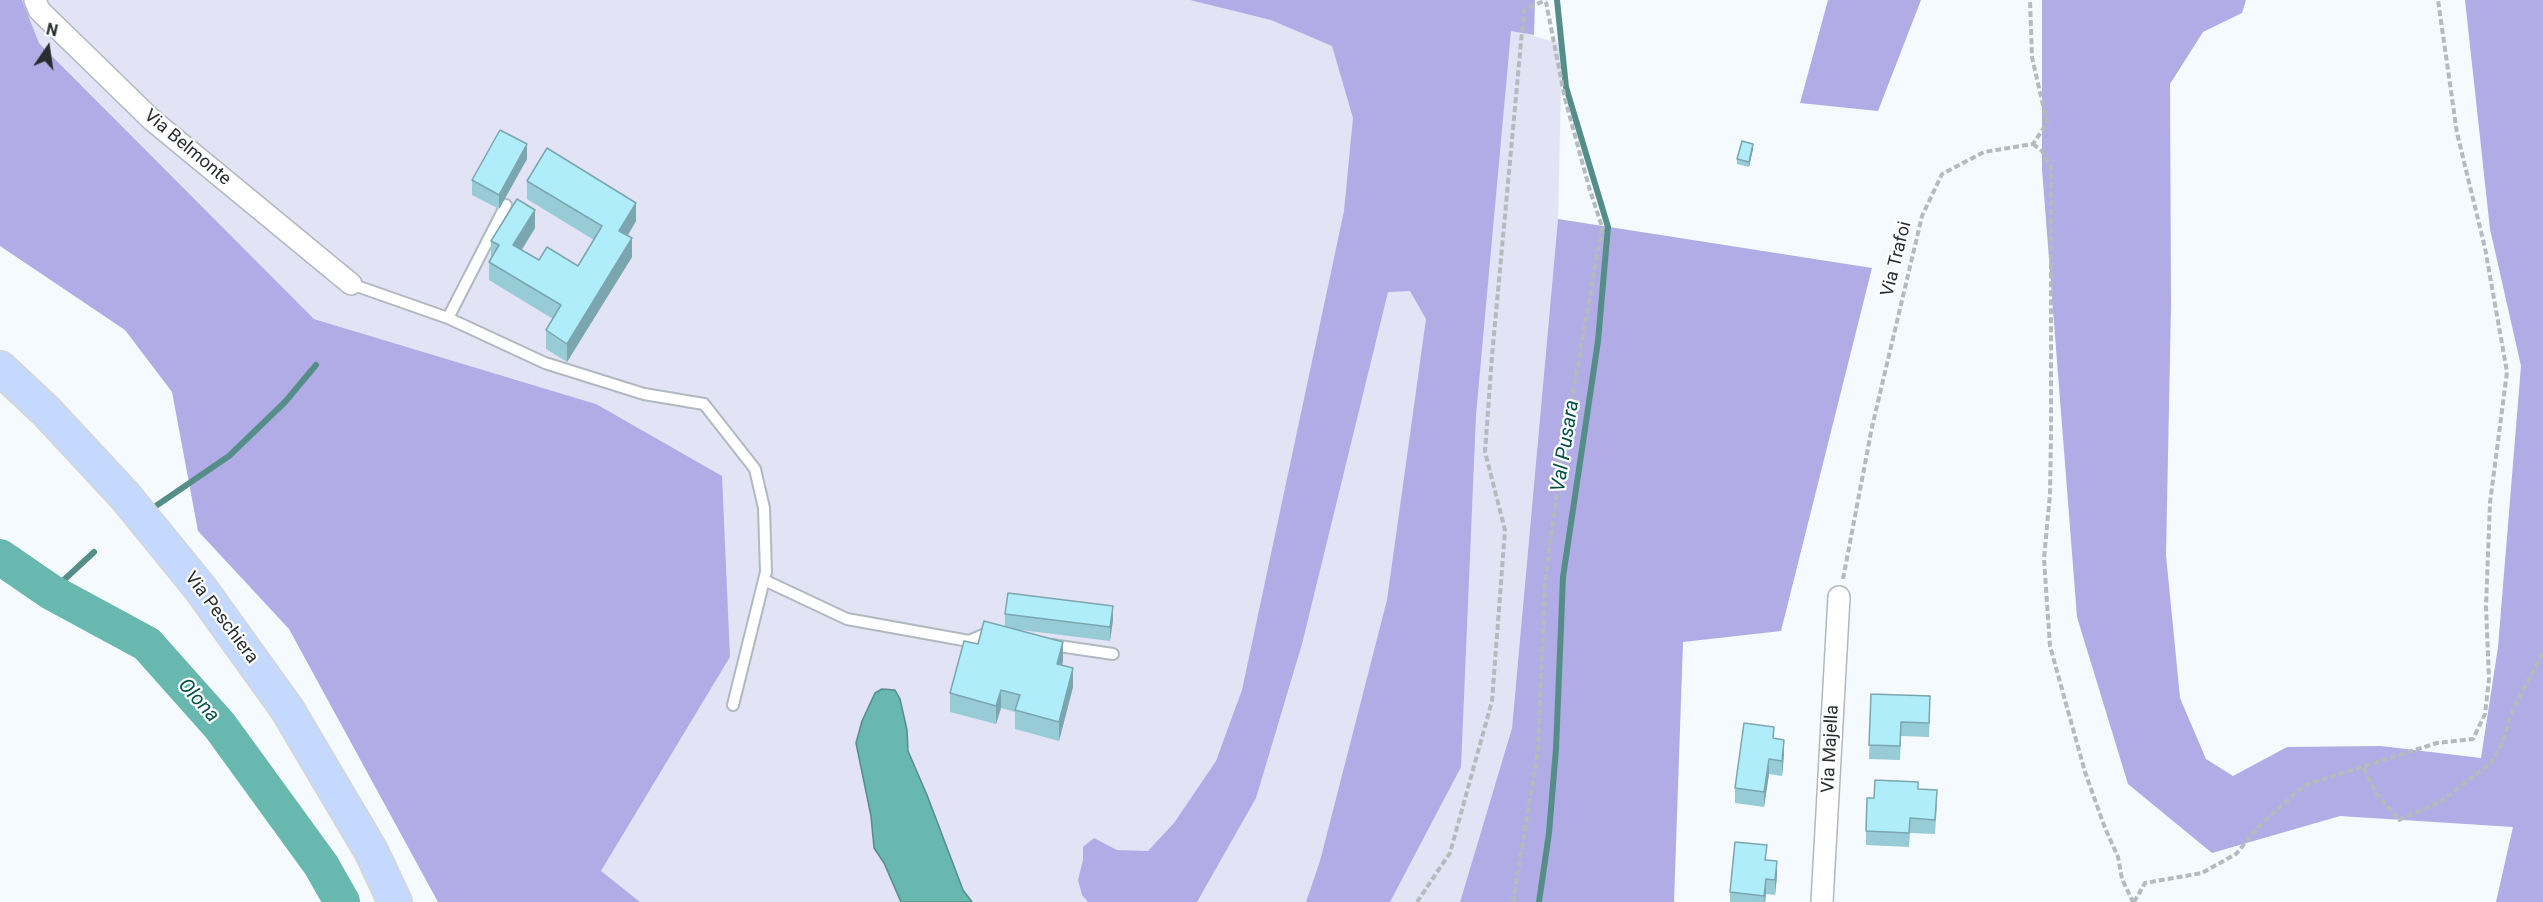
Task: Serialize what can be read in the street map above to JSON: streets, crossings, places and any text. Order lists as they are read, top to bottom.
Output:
{
  "streets": {
    "main road": ["Via Peschiera"],
    "street": ["Via Belmonte", "Via Majella"],
    "path": ["Via Trafoi"]
  },
  "crossings": [
    ["Via Trafoi", "Via Majella"]
  ],
  "water": ["Val Pusara", "Olona"],
  "north": "top"
}
